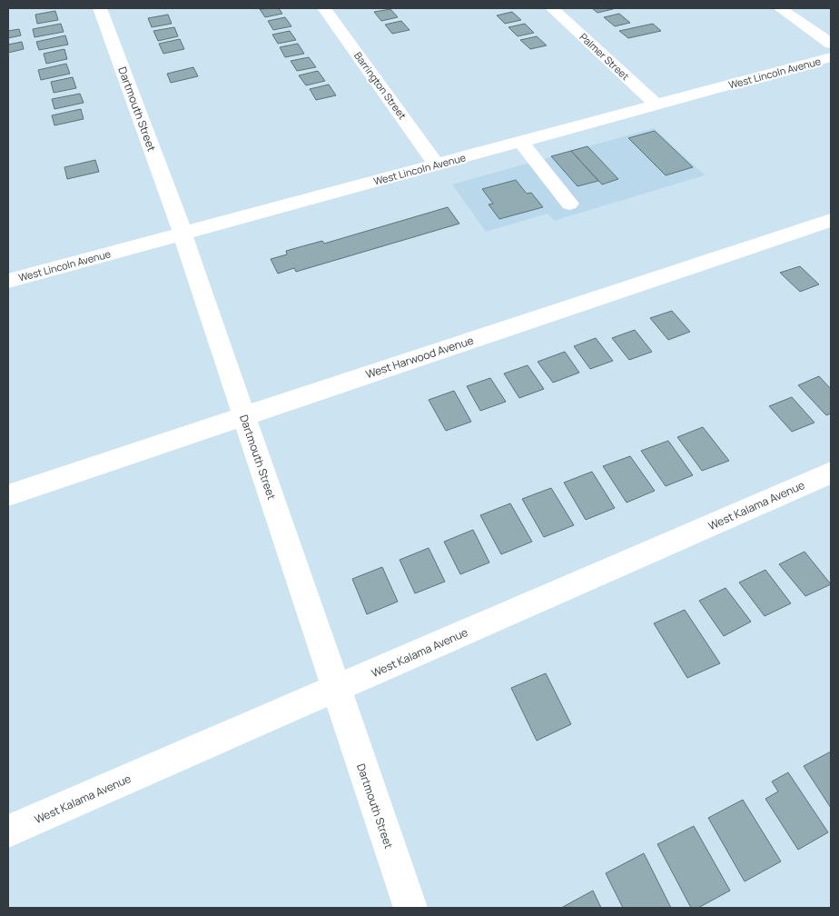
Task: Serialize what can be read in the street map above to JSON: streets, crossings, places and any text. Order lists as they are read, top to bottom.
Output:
{
  "streets": {
    "street": [
      "Palmer Street",
      "West Lincoln Avenue",
      "Barrington Street",
      "Dartmouth Street",
      "West Harwood Avenue",
      "West Kalama Avenue"
    ]
  },
  "crossings": [
    ["Palmer Street", "West Lincoln Avenue"],
    ["West Lincoln Avenue", "Barrington Street"],
    ["West Lincoln Avenue", "Dartmouth Street"],
    ["Dartmouth Street", "West Harwood Avenue"],
    ["Dartmouth Street", "West Kalama Avenue"]
  ]
}
